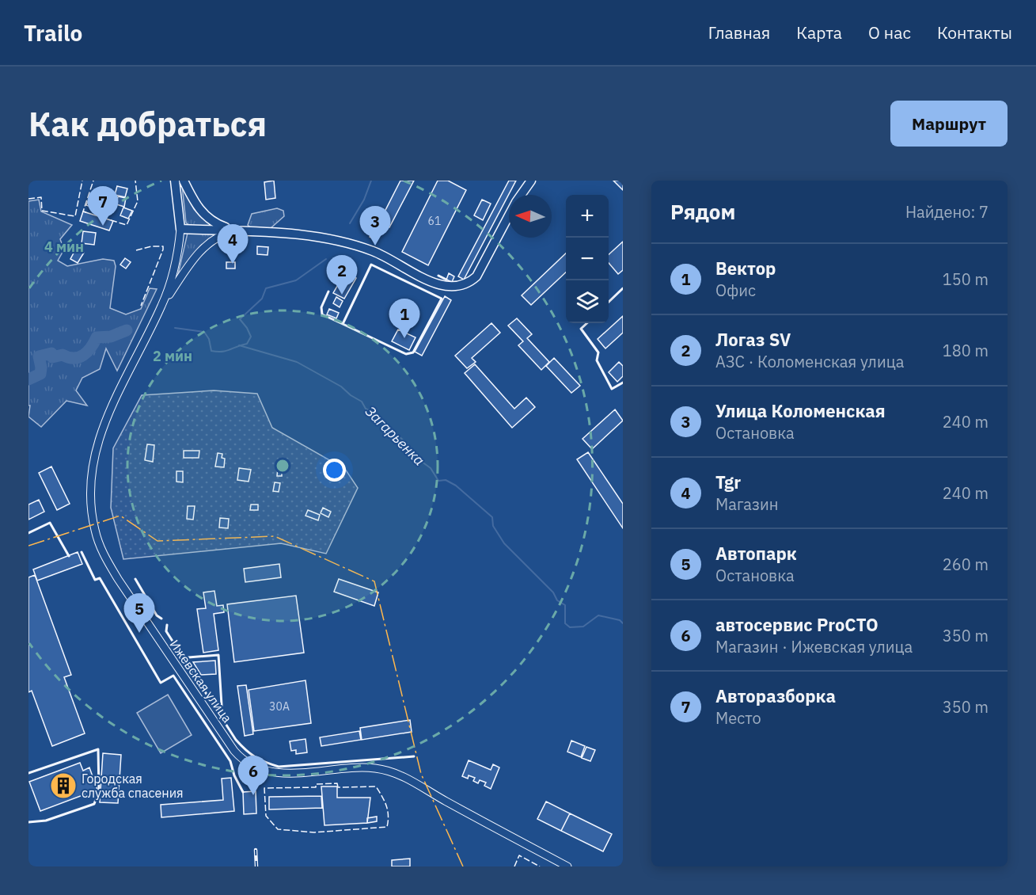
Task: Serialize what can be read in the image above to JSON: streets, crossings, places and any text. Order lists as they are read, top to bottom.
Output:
{
  "streets": {
    "main road": ["Ижевская улица"]
  },
  "water": ["Загарьенка"],
  "places": {
    "building": ["Городская служба спасения"]
  },
  "house_numbers": ["61", "30А"],
  "north": "left",
  "page": {
    "header": "Trailo",
    "nav": [
      "Главная",
      "Карта",
      "О нас",
      "Контакты"
    ],
    "buttons": "Маршрут",
    "title": "Как добраться",
    "heading": ["Рядом", "Найдено: 7"],
    "pins": [
      "7",
      "3",
      "4",
      "2",
      "1",
      "5",
      "6"
    ],
    "map_buttons": ["+", "−"],
    "list": [
      {
        "mark": "1",
        "name": "Вектор",
        "note": "Офис",
        "value": "150 m"
      },
      {
        "mark": "2",
        "name": "Логаз SV",
        "note": "АЗС · Коломенская улица",
        "value": "180 m"
      },
      {
        "mark": "3",
        "name": "Улица Коломенская",
        "note": "Остановка",
        "value": "240 m"
      },
      {
        "mark": "4",
        "name": "Tgr",
        "note": "Магазин",
        "value": "240 m"
      },
      {
        "mark": "5",
        "name": "Автопарк",
        "note": "Остановка",
        "value": "260 m"
      },
      {
        "mark": "6",
        "name": "автосервис ProСТО",
        "note": "Магазин · Ижевская улица",
        "value": "350 m"
      },
      {
        "mark": "7",
        "name": "Авторазборка",
        "note": "Место",
        "value": "350 m"
      }
    ]
  },
  "rings": ["4 мин", "2 мин"]
}
